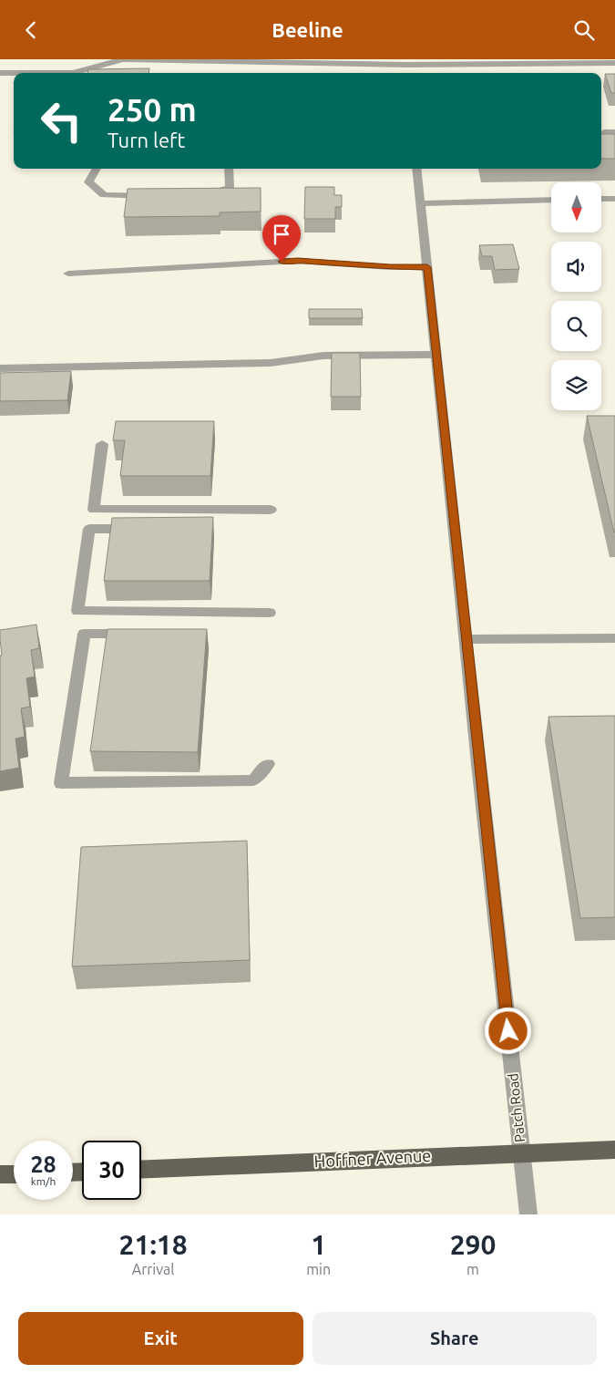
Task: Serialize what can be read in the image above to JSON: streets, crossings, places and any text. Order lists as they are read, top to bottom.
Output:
{
  "streets": {
    "main road": ["Hoffner Avenue"],
    "street": ["Patch Road"]
  },
  "crossings": [
    ["Patch Road", "Hoffner Avenue"]
  ],
  "north": "bottom",
  "page": {
    "header": "Beeline",
    "turn": ["250 m", "Turn left"],
    "speed": "28 km/h",
    "limit": "30",
    "eta": [
      "21:18",
      "Arrival",
      "1",
      "min",
      "290",
      "m"
    ],
    "buttons": ["Exit", "Share"]
  }
}
